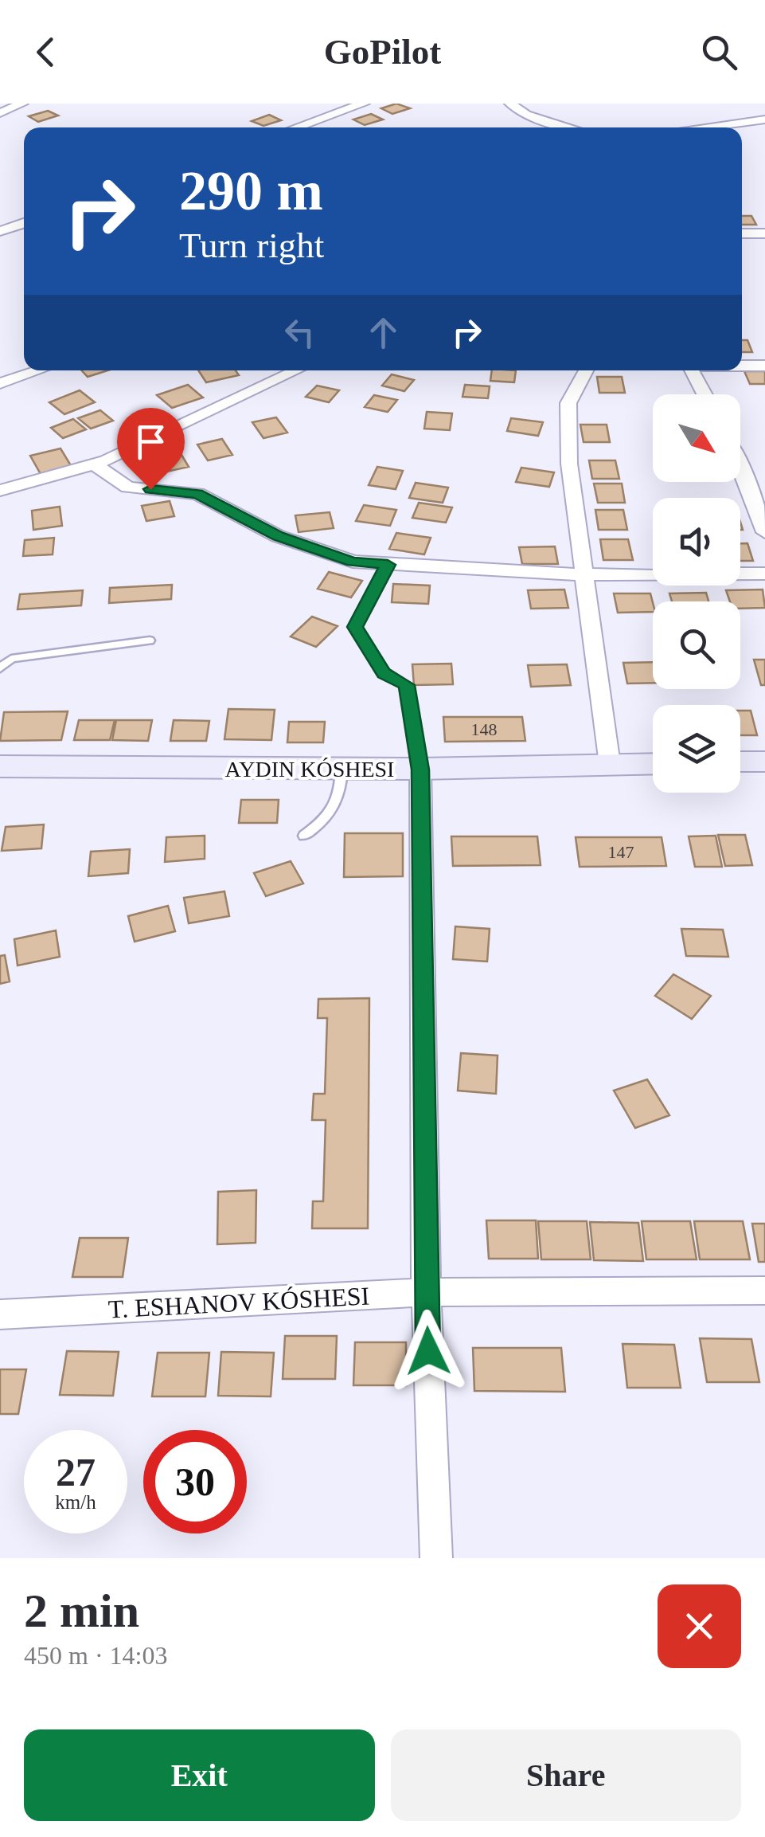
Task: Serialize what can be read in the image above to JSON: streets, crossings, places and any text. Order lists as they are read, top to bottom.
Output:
{
  "streets": {
    "street": ["T. ESHANOV KÓSHESI"]
  },
  "house_numbers": ["148", "147"],
  "north": "bottom right",
  "page": {
    "header": "GoPilot",
    "turn": ["290 m", "Turn right"],
    "speed": "27 km/h",
    "limit": "30",
    "heading": ["2 min", "450 m · 14:03"],
    "buttons": ["Exit", "Share"]
  }
}
